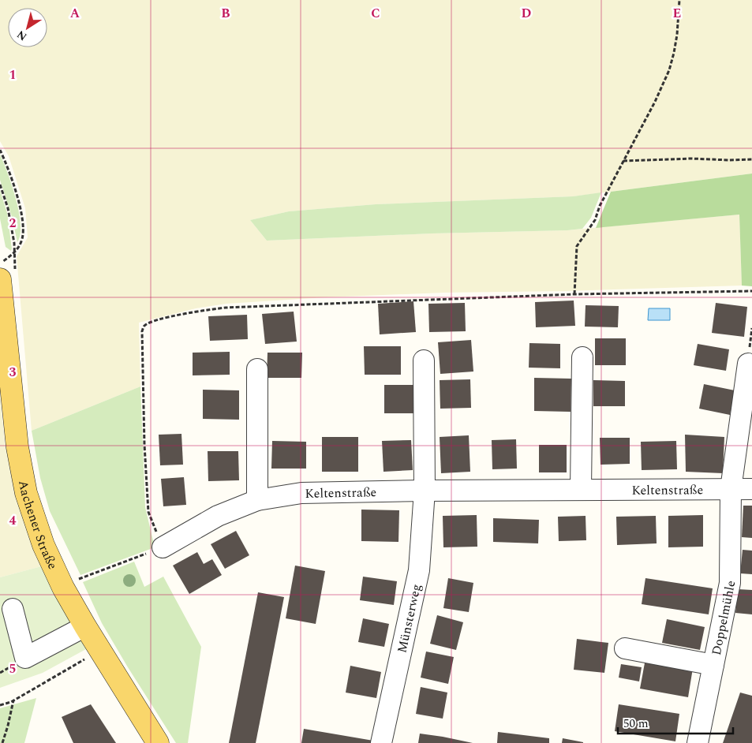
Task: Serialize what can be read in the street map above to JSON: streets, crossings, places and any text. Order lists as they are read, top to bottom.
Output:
{
  "streets": {
    "main road": ["Aachener Straße"],
    "street": ["Keltenstraße", "Doppelmühle", "Münsterweg"]
  },
  "crossings": [
    ["Keltenstraße", "Doppelmühle"],
    ["Keltenstraße", "Münsterweg"]
  ],
  "scale_bar": "50 m",
  "north": "bottom left",
  "grid": {
    "columns": [
      "A",
      "B",
      "C",
      "D",
      "E"
    ],
    "rows": [
      "1",
      "2",
      "3",
      "4",
      "5"
    ]
  }
}
